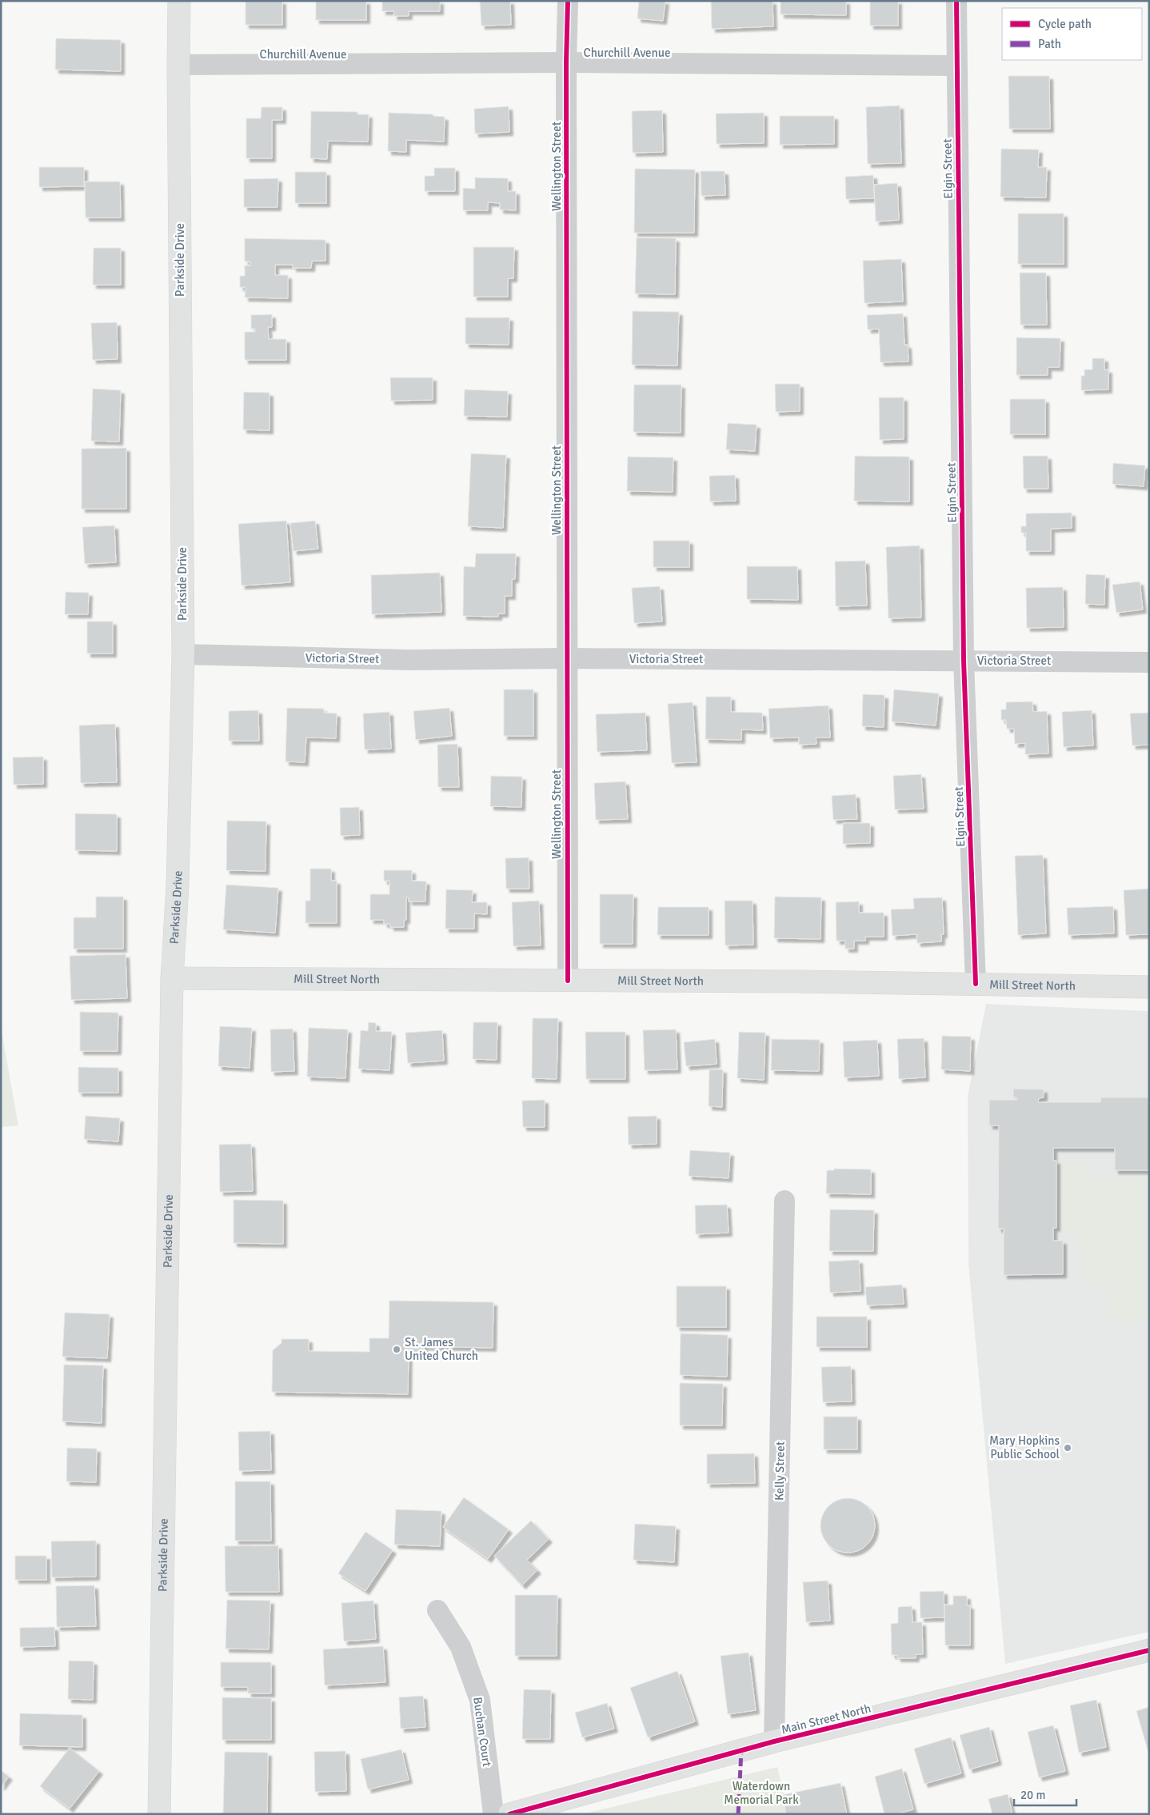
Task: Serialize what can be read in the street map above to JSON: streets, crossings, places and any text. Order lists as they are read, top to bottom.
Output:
{
  "streets": {
    "main road": ["Parkside Drive", "Mill Street North", "Main Street North"],
    "street": [
      "Churchill Avenue",
      "Wellington Street",
      "Elgin Street",
      "Victoria Street",
      "Kelly Street",
      "Buchan Court"
    ]
  },
  "crossings": [
    ["Churchill Avenue", "Wellington Street"],
    ["Churchill Avenue", "Elgin Street"],
    ["Churchill Avenue", "Parkside Drive"],
    ["Wellington Street", "Victoria Street"],
    ["Wellington Street", "Mill Street North"],
    ["Elgin Street", "Victoria Street"],
    ["Elgin Street", "Mill Street North"],
    ["Parkside Drive", "Victoria Street"],
    ["Parkside Drive", "Mill Street North"],
    ["Kelly Street", "Main Street North"]
  ],
  "parks": ["Waterdown Memorial Park"],
  "places": ["St. James United Church", "Mary Hopkins Public School"],
  "legend": ["Cycle path", "Path"],
  "scale_bar": "20 m"
}
